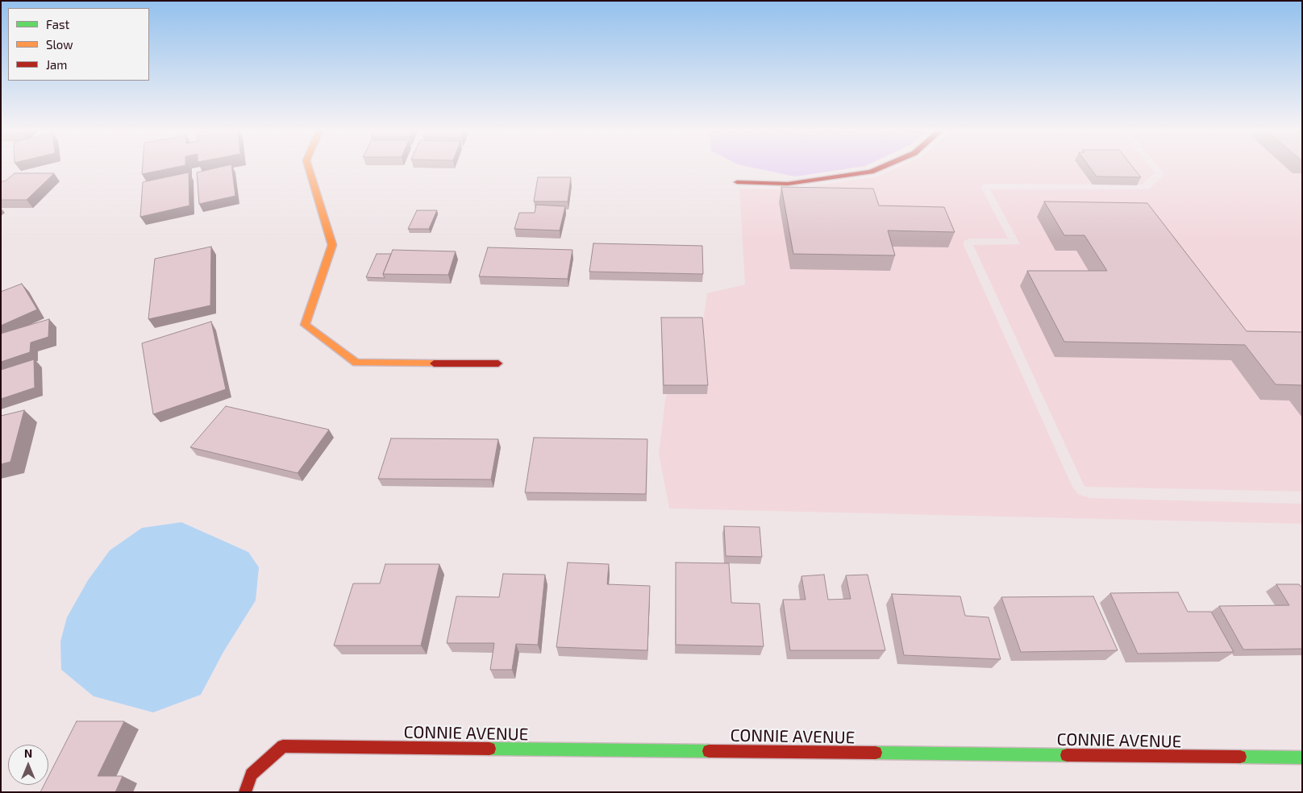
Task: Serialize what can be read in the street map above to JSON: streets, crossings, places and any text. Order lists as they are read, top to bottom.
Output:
{
  "streets": {
    "street": ["CONNIE AVENUE"]
  },
  "legend": ["Fast", "Slow", "Jam"],
  "north": "top"
}
